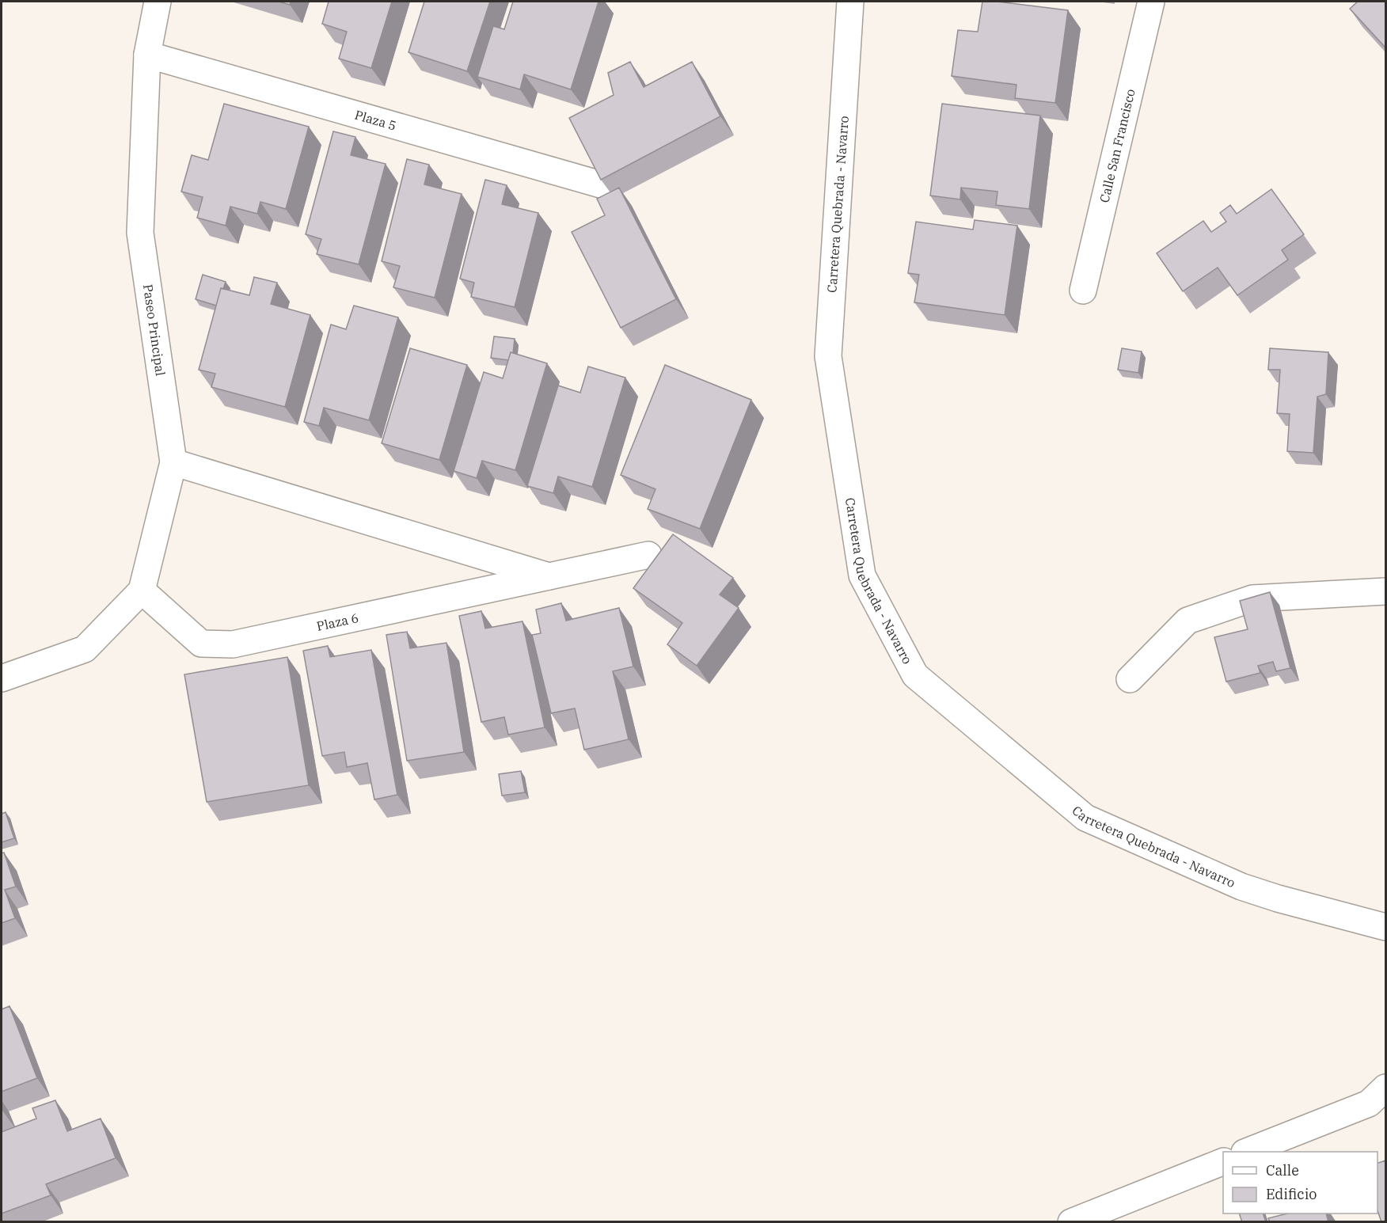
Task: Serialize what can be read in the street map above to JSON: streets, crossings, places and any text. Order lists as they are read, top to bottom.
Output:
{
  "streets": {
    "street": [
      "Plaza 5",
      "Calle San Francisco",
      "Carretera Quebrada - Navarro",
      "Paseo Principal",
      "Plaza 6"
    ]
  },
  "crossings": [
    ["Plaza 5", "Paseo Principal"],
    ["Paseo Principal", "Plaza 6"]
  ],
  "legend": ["Calle", "Edificio"]
}
